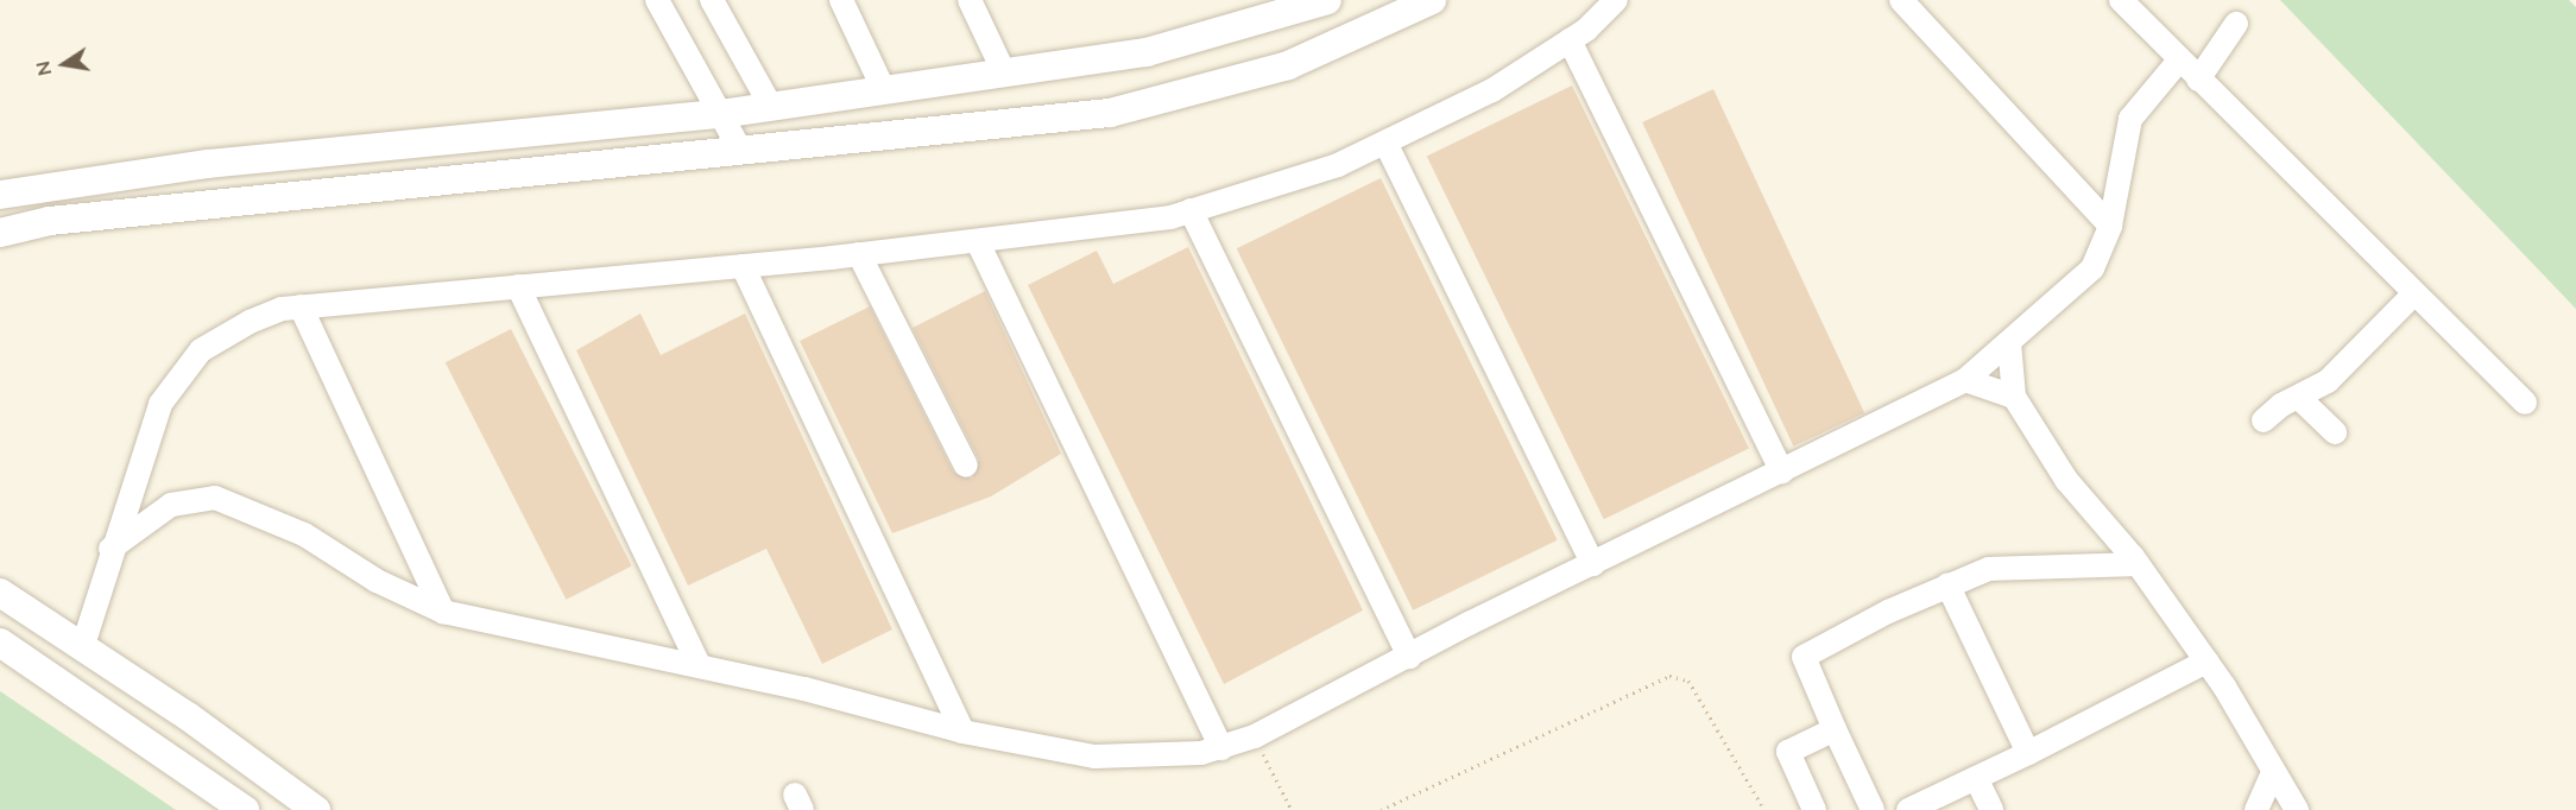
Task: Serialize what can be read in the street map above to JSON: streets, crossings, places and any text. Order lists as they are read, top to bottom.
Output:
{
  "north": "left"
}
